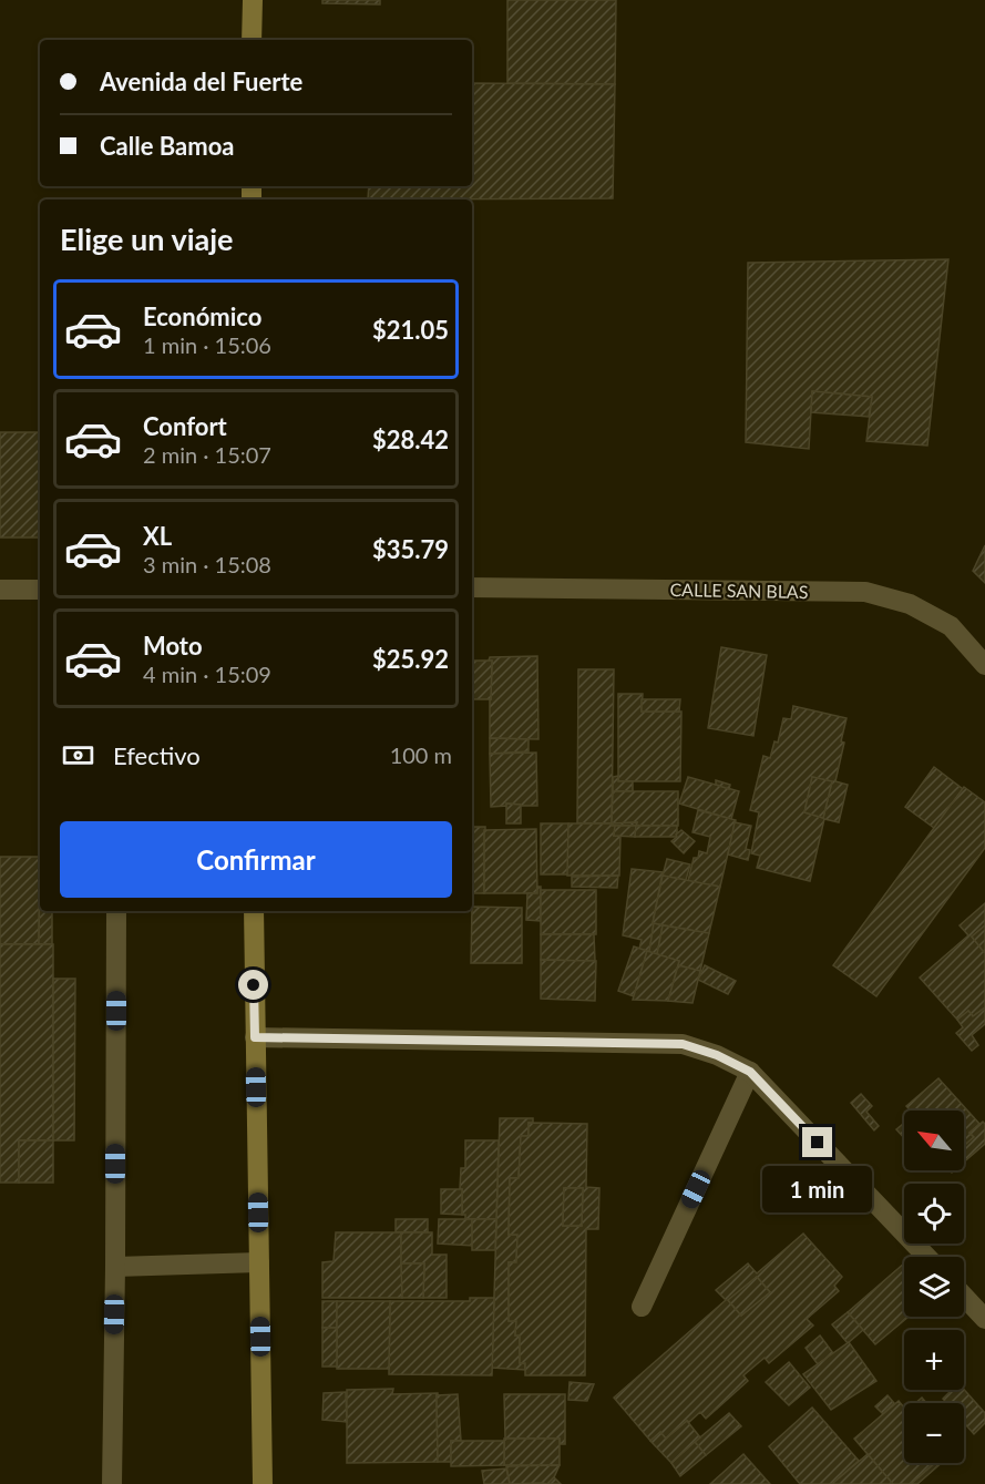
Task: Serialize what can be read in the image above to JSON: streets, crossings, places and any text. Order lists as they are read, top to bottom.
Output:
{
  "streets": {
    "street": ["CALLE SAN BLAS"]
  },
  "north": "top left",
  "page": {
    "banner": ["Avenida del Fuerte", "Calle Bamoa"],
    "heading": "Elige un viaje",
    "list": [
      {
        "name": "Económico",
        "note": "1 min · 15:06",
        "value": "$21.05"
      },
      {
        "name": "Confort",
        "note": "2 min · 15:07",
        "value": "$28.42"
      },
      {
        "name": "XL",
        "note": "3 min · 15:08",
        "value": "$35.79"
      },
      {
        "name": "Moto",
        "note": "4 min · 15:09",
        "value": "$25.92"
      }
    ],
    "pay": ["Efectivo", "100 m"],
    "buttons": "Confirmar",
    "map_buttons": ["+", "−"],
    "bubble": "1 min"
  }
}
